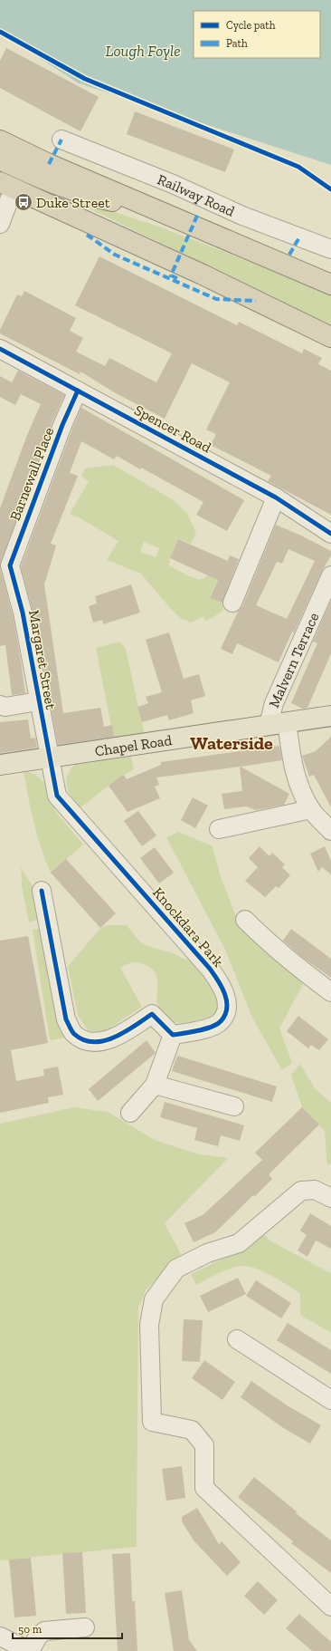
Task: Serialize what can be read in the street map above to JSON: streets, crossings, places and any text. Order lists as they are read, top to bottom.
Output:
{
  "streets": {
    "main road": ["Chapel Road"],
    "street": [
      "Railway Road",
      "Spencer Road",
      "Barnewall Place",
      "Margaret Street",
      "Malvern Terrace",
      "Knockdara Park"
    ]
  },
  "crossings": [
    ["Spencer Road", "Barnewall Place"],
    ["Barnewall Place", "Margaret Street"],
    ["Margaret Street", "Chapel Road"],
    ["Margaret Street", "Knockdara Park"],
    ["Malvern Terrace", "Chapel Road"],
    ["Chapel Road", "Knockdara Park"]
  ],
  "districts": ["Waterside"],
  "water": ["Lough Foyle"],
  "places": {
    "bus stop": ["Duke Street"]
  },
  "legend": ["Cycle path", "Path"],
  "scale_bar": "50 m"
}
